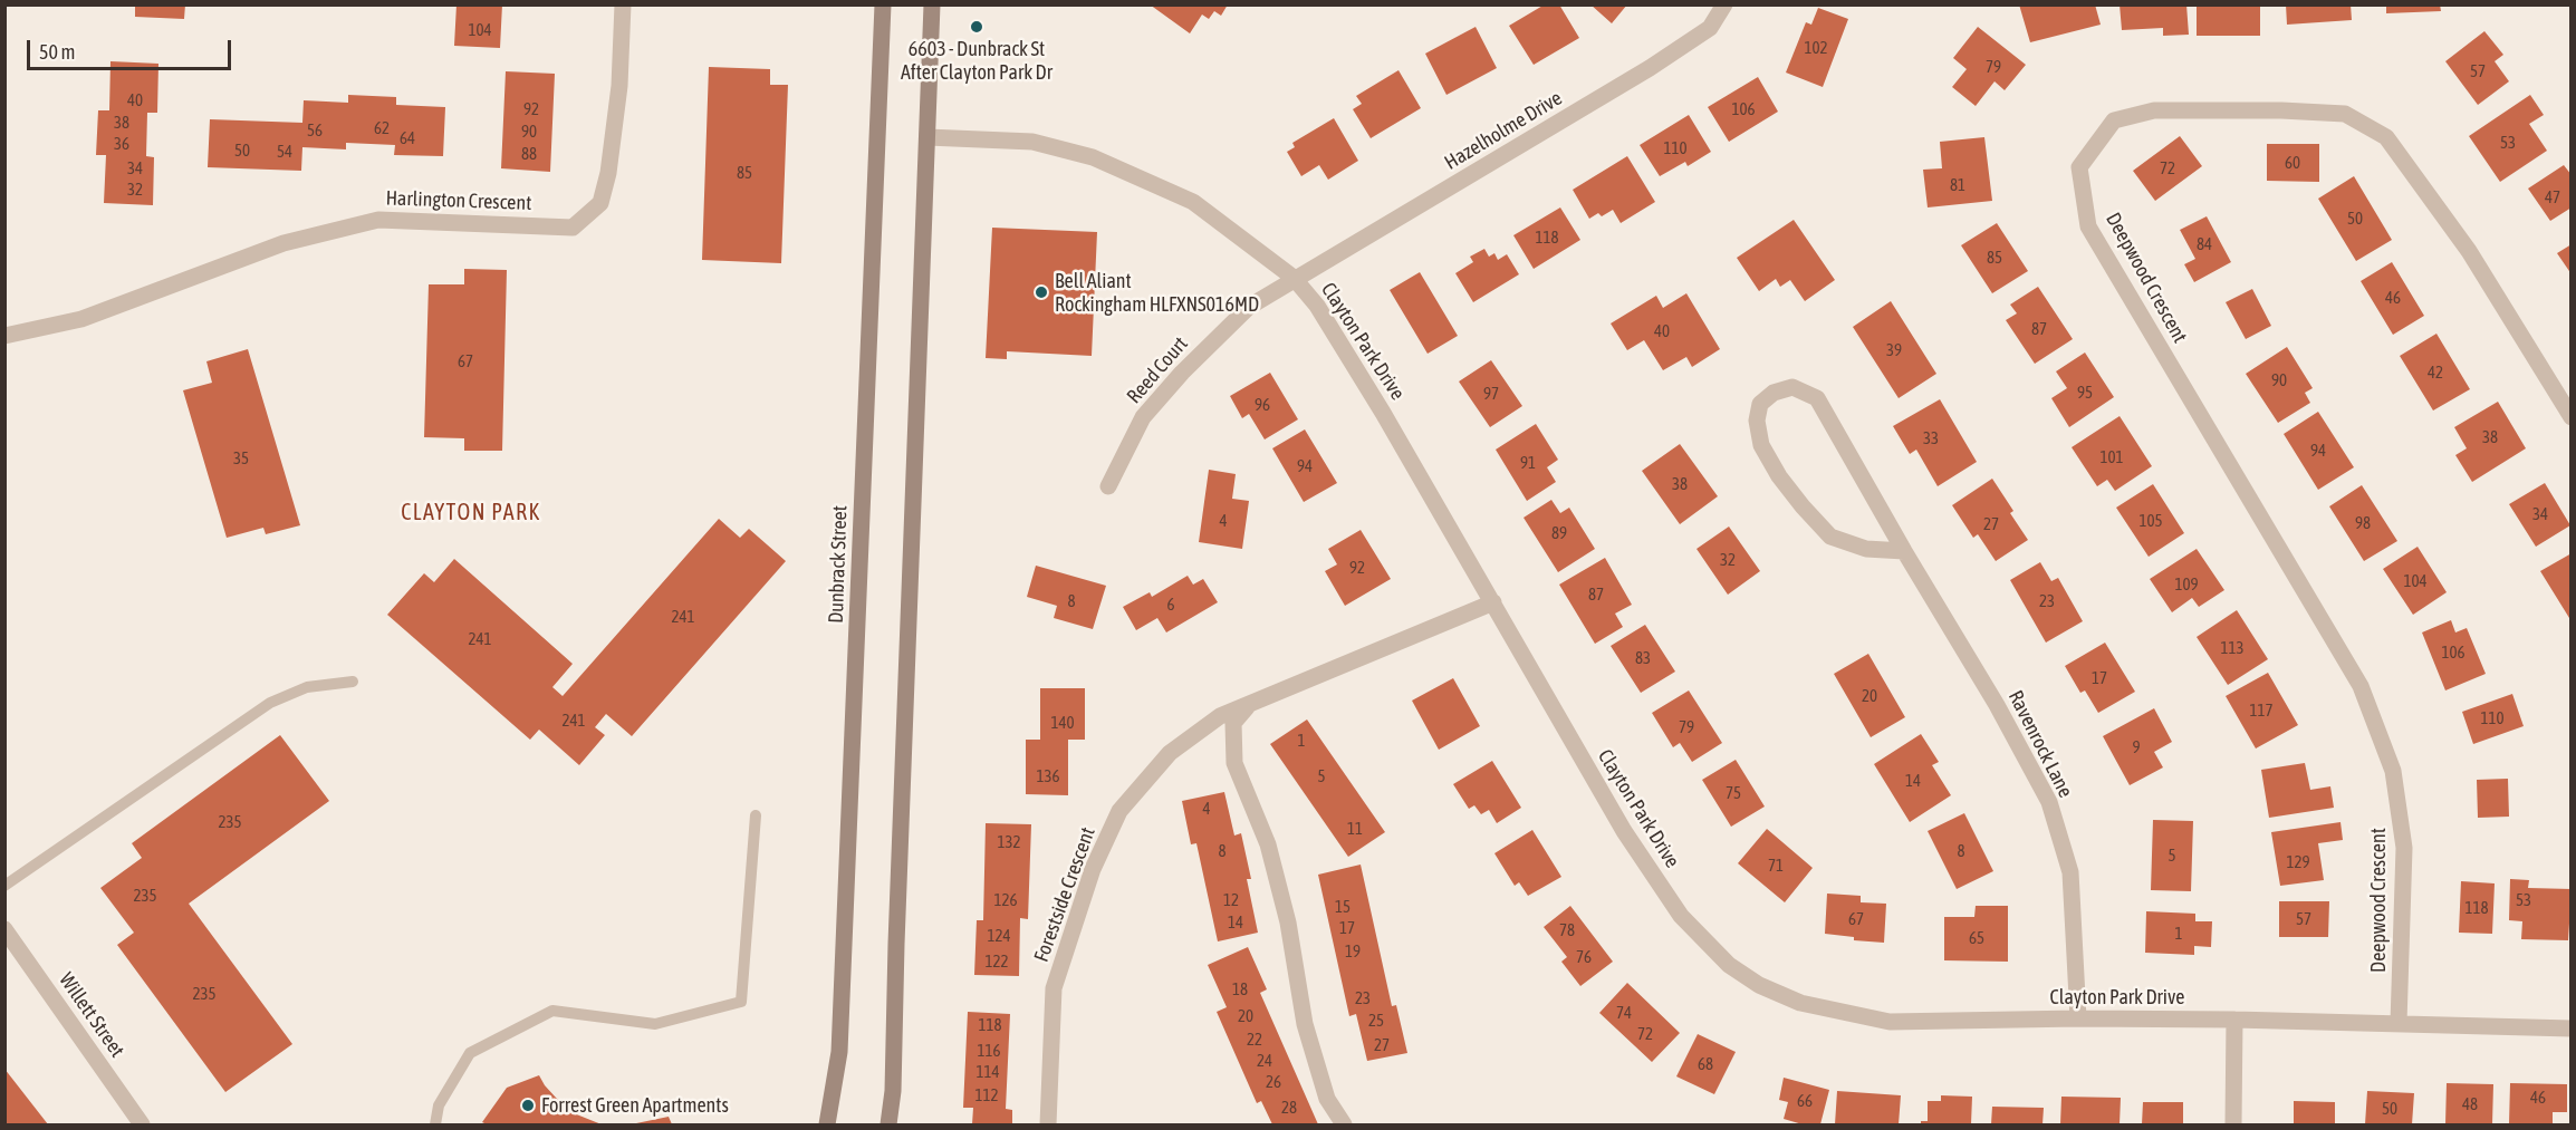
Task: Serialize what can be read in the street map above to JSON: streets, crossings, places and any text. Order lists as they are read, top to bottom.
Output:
{
  "streets": {
    "main road": ["Dunbrack Street"],
    "street": [
      "Hazelholme Drive",
      "Harlington Crescent",
      "Deepwood Crescent",
      "Clayton Park Drive",
      "Reed Court",
      "Ravenrock Lane",
      "Forestside Crescent",
      "Willett Street"
    ]
  },
  "crossings": [
    ["Hazelholme Drive", "Clayton Park Drive"],
    ["Hazelholme Drive", "Reed Court"],
    ["Deepwood Crescent", "Clayton Park Drive"],
    ["Clayton Park Drive", "Reed Court"],
    ["Clayton Park Drive", "Ravenrock Lane"],
    ["Clayton Park Drive", "Forestside Crescent"]
  ],
  "districts": ["CLAYTON PARK"],
  "places": ["6603 - Dunbrack St After Clayton Park Dr", "Bell Aliant Rockingham HLFXNS016MD", "Forrest Green Apartments"],
  "house_numbers": [
    "104",
    "102",
    "79",
    "57",
    "40",
    "92",
    "106",
    "38",
    "62",
    "56",
    "90",
    "64",
    "53",
    "36",
    "110",
    "50",
    "54",
    "88",
    "60",
    "34",
    "72",
    "85",
    "81",
    "32",
    "47",
    "50",
    "118",
    "84",
    "85",
    "46",
    "87",
    "40",
    "39",
    "67",
    "42",
    "90",
    "95",
    "97",
    "96",
    "38",
    "33",
    "94",
    "101",
    "35",
    "91",
    "94",
    "38",
    "34",
    "4",
    "105",
    "98",
    "27",
    "89",
    "32",
    "92",
    "104",
    "109",
    "87",
    "8",
    "23",
    "6",
    "241",
    "241",
    "113",
    "106",
    "83",
    "17",
    "20",
    "117",
    "110",
    "241",
    "140",
    "79",
    "1",
    "9",
    "136",
    "5",
    "14",
    "75",
    "4",
    "235",
    "11",
    "132",
    "8",
    "8",
    "5",
    "129",
    "71",
    "235",
    "126",
    "12",
    "53",
    "15",
    "118",
    "67",
    "57",
    "14",
    "17",
    "78",
    "1",
    "124",
    "65",
    "19",
    "76",
    "122",
    "18",
    "235",
    "23",
    "74",
    "20",
    "25",
    "118",
    "72",
    "22",
    "27",
    "116",
    "24",
    "68",
    "114",
    "26",
    "112",
    "46",
    "66",
    "48",
    "28",
    "50"
  ],
  "scale_bar": "50 m"
}
